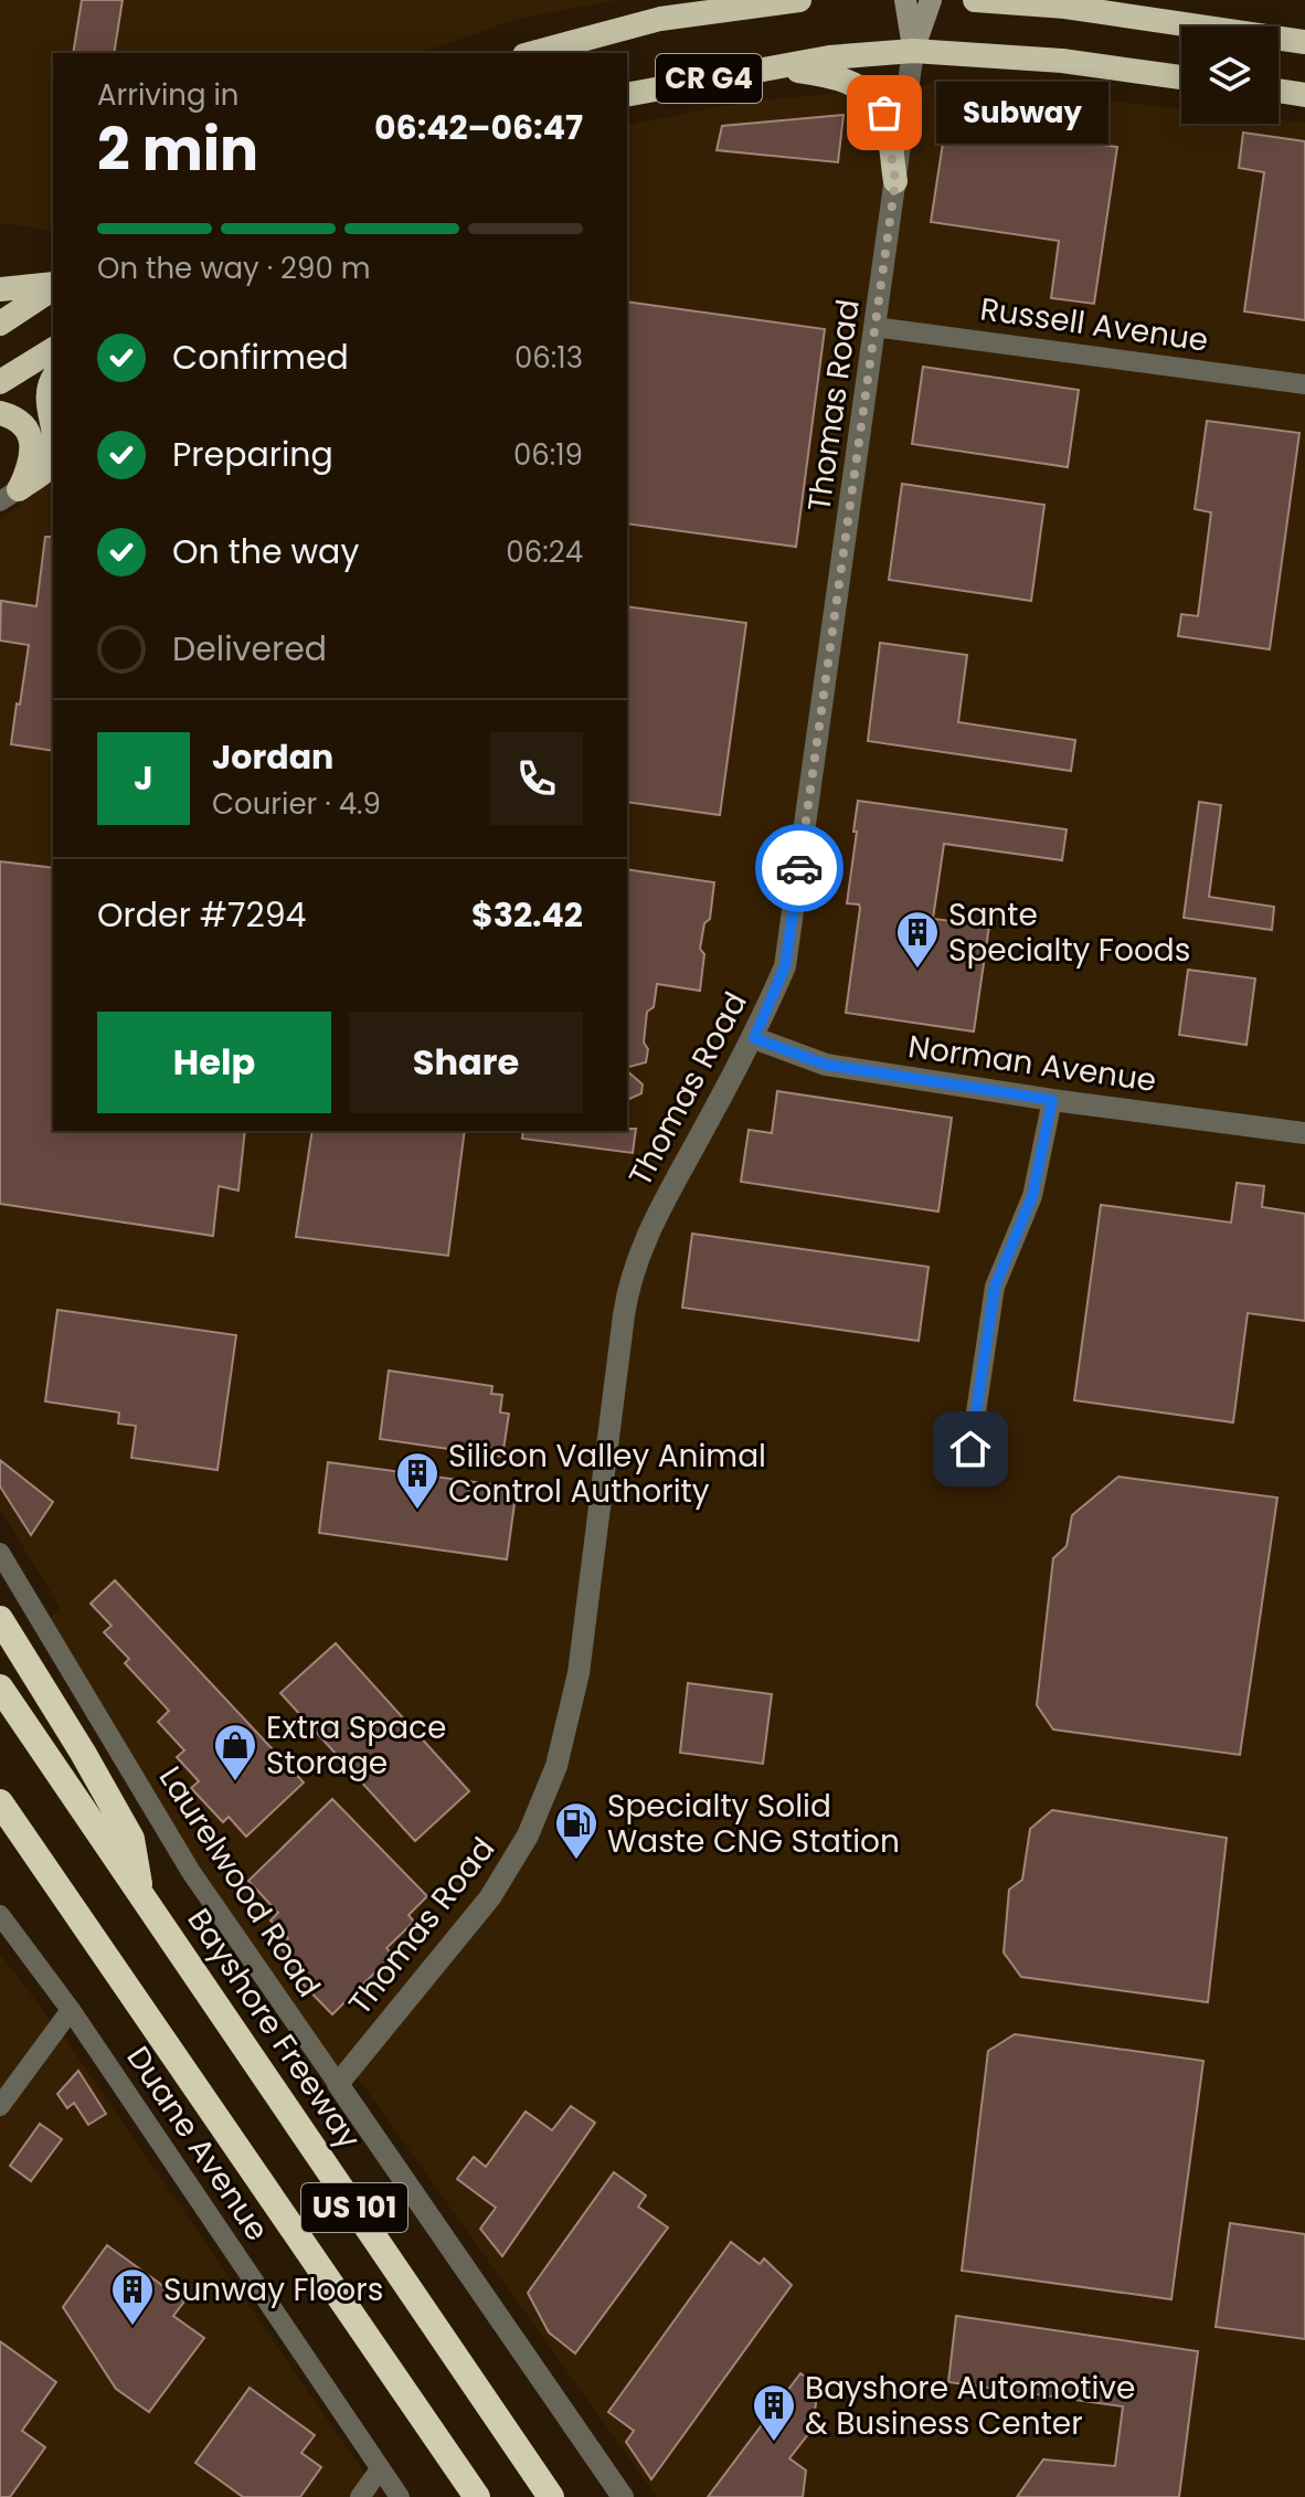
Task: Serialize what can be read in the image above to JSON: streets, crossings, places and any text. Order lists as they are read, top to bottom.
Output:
{
  "streets": {
    "highway": ["CR G4", "Bayshore Freeway", "US 101"],
    "street": [
      "Russell Avenue",
      "Thomas Road",
      "Norman Avenue",
      "Laurelwood Road",
      "Duane Avenue"
    ]
  },
  "crossings": [
    ["CR G4", "Thomas Road"],
    ["Russell Avenue", "Thomas Road"],
    ["Thomas Road", "Norman Avenue"],
    ["Thomas Road", "Laurelwood Road"]
  ],
  "places": {
    "other": ["Subway"],
    "building": [
      "Sante Specialty Foods",
      "Silicon Valley Animal Control Authority",
      "Sunway Floors",
      "Bayshore Automotive & Business Center"
    ],
    "shop": ["Extra Space Storage"],
    "fuel station": ["Specialty Solid Waste CNG Station"]
  },
  "page": {
    "heading": ["2 min", "Arriving in", "06:42–06:47"],
    "panel": [
      "Jordan",
      "Courier · 4.9",
      "Order #7294",
      "$32.42"
    ],
    "bubble": "Subway",
    "bar": "On the way · 290 m",
    "list": [
      ["Confirmed", "06:13"],
      ["Preparing", "06:19"],
      ["On the way", "06:24"],
      "Delivered"
    ],
    "round": "J",
    "buttons": ["Help", "Share"]
  }
}
